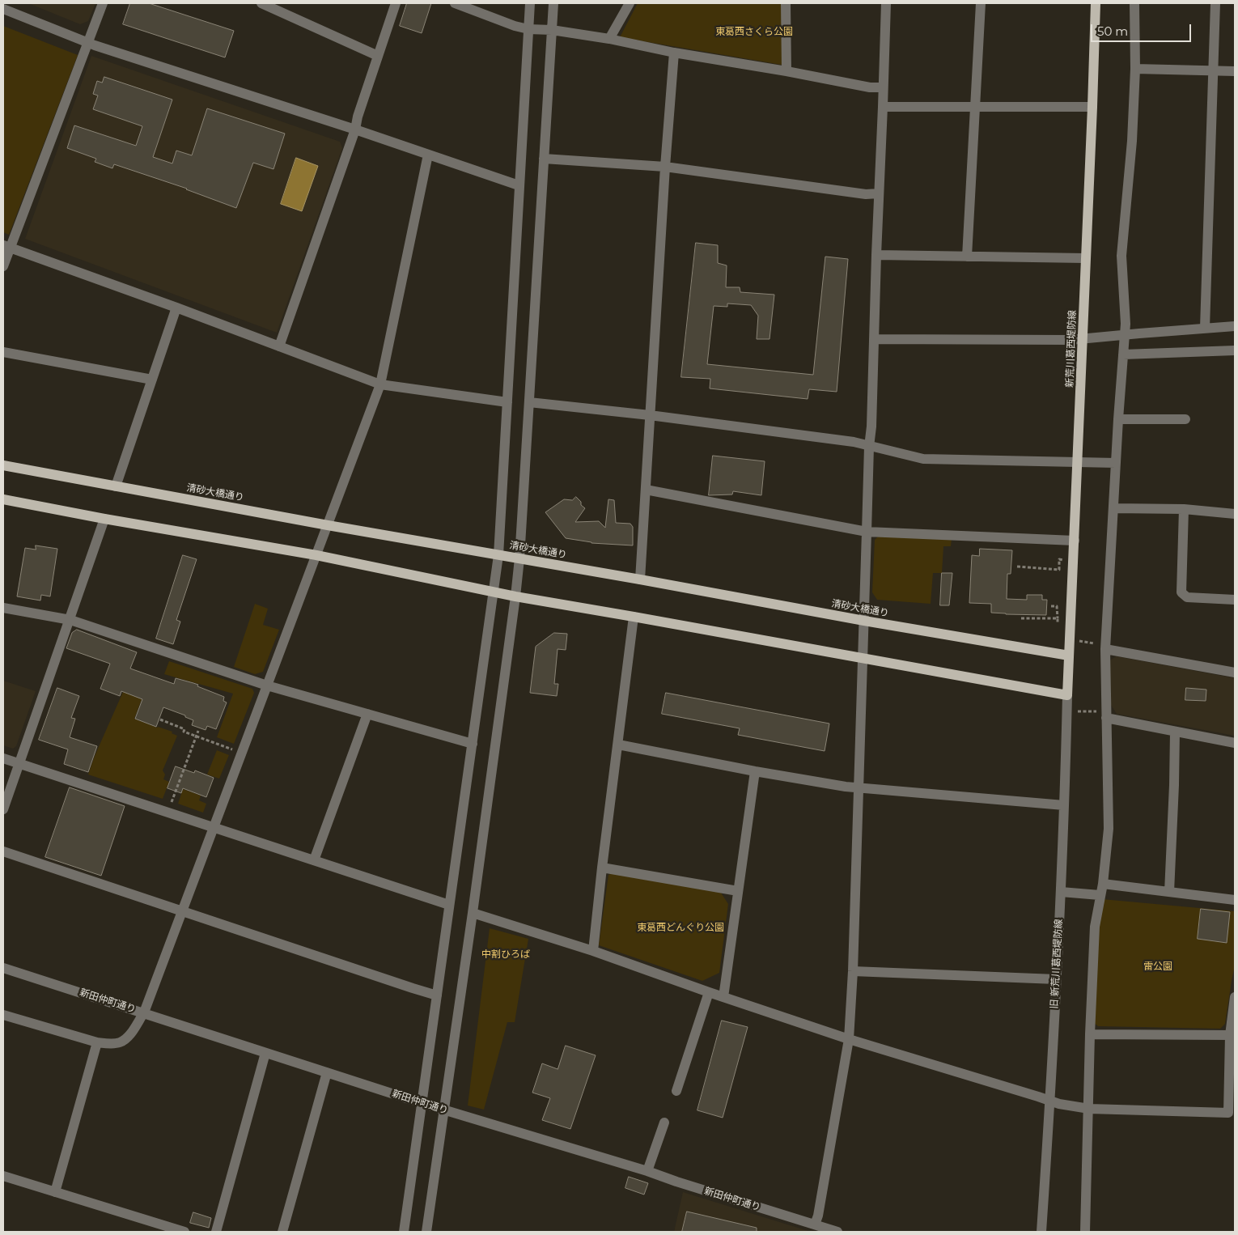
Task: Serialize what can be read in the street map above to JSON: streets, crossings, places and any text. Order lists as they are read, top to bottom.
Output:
{
  "streets": {
    "main road": ["新荒川葛西堤防線", "清砂大橋通り"],
    "street": ["旧 新荒川葛西堤防線", "新田仲町通り"]
  },
  "crossings": [
    ["新荒川葛西堤防線", "清砂大橋通り"],
    ["新荒川葛西堤防線", "旧 新荒川葛西堤防線"]
  ],
  "parks": [
    "東葛西さくら公園",
    "東葛西どんぐり公園",
    "中割ひろば",
    "雷公園"
  ],
  "scale_bar": "50 m"
}
